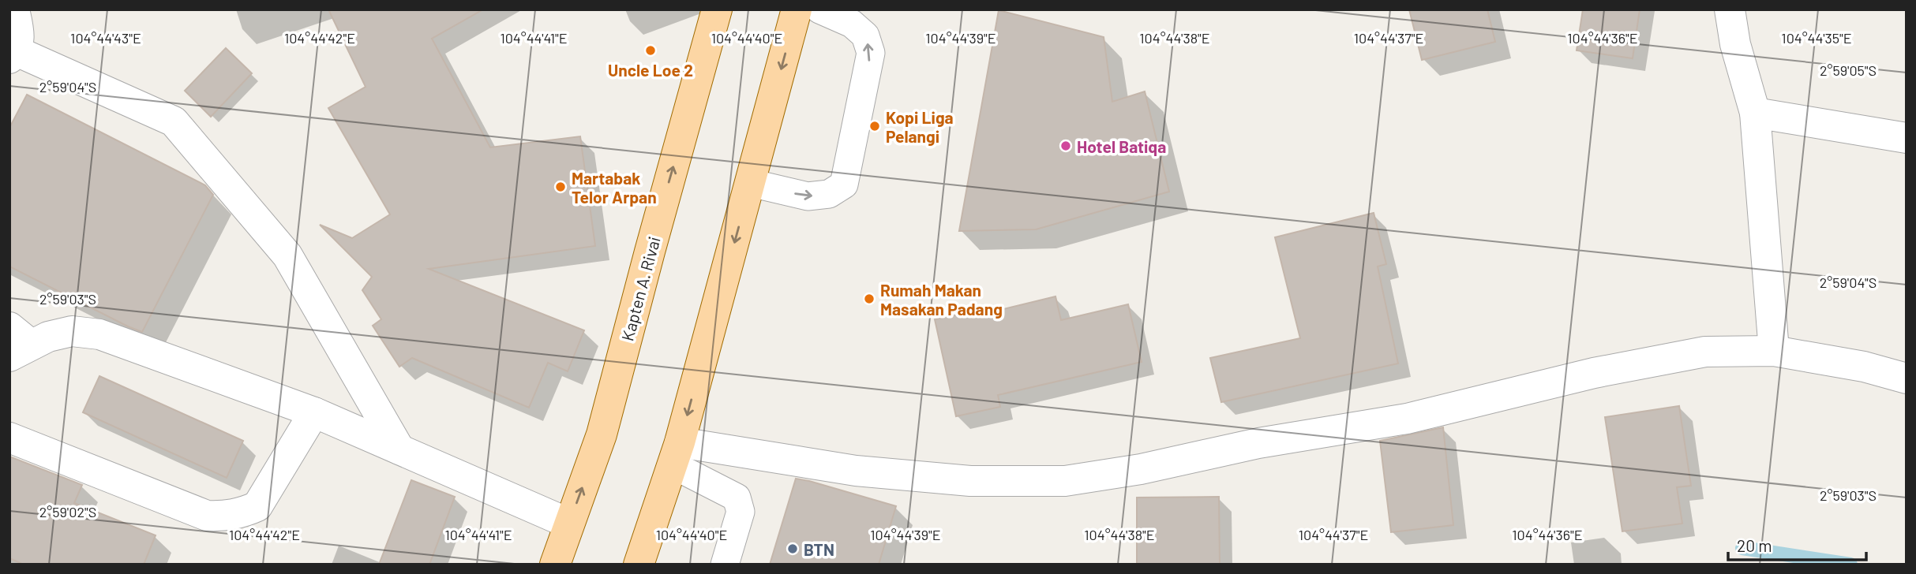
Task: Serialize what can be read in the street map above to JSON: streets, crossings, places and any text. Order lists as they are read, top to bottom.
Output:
{
  "streets": {
    "main road": ["Kapten A. Rivai"]
  },
  "places": [
    "Uncle Loe 2",
    "Kopi Liga Pelangi",
    "Hotel Batiqa",
    "Martabak Telor Arpan",
    "Rumah Makan Masakan Padang",
    "BTN"
  ],
  "scale_bar": "20 m",
  "coordinates": [
    "104°44'43\"E",
    "104°44'42\"E",
    "104°44'41\"E",
    "104°44'40\"E",
    "104°44'39\"E",
    "104°44'38\"E",
    "104°44'37\"E",
    "104°44'36\"E",
    "104°44'35\"E",
    "2°59'05\"S",
    "2°59'04\"S",
    "2°59'03\"S",
    "2°59'02\"S"
  ]
}
